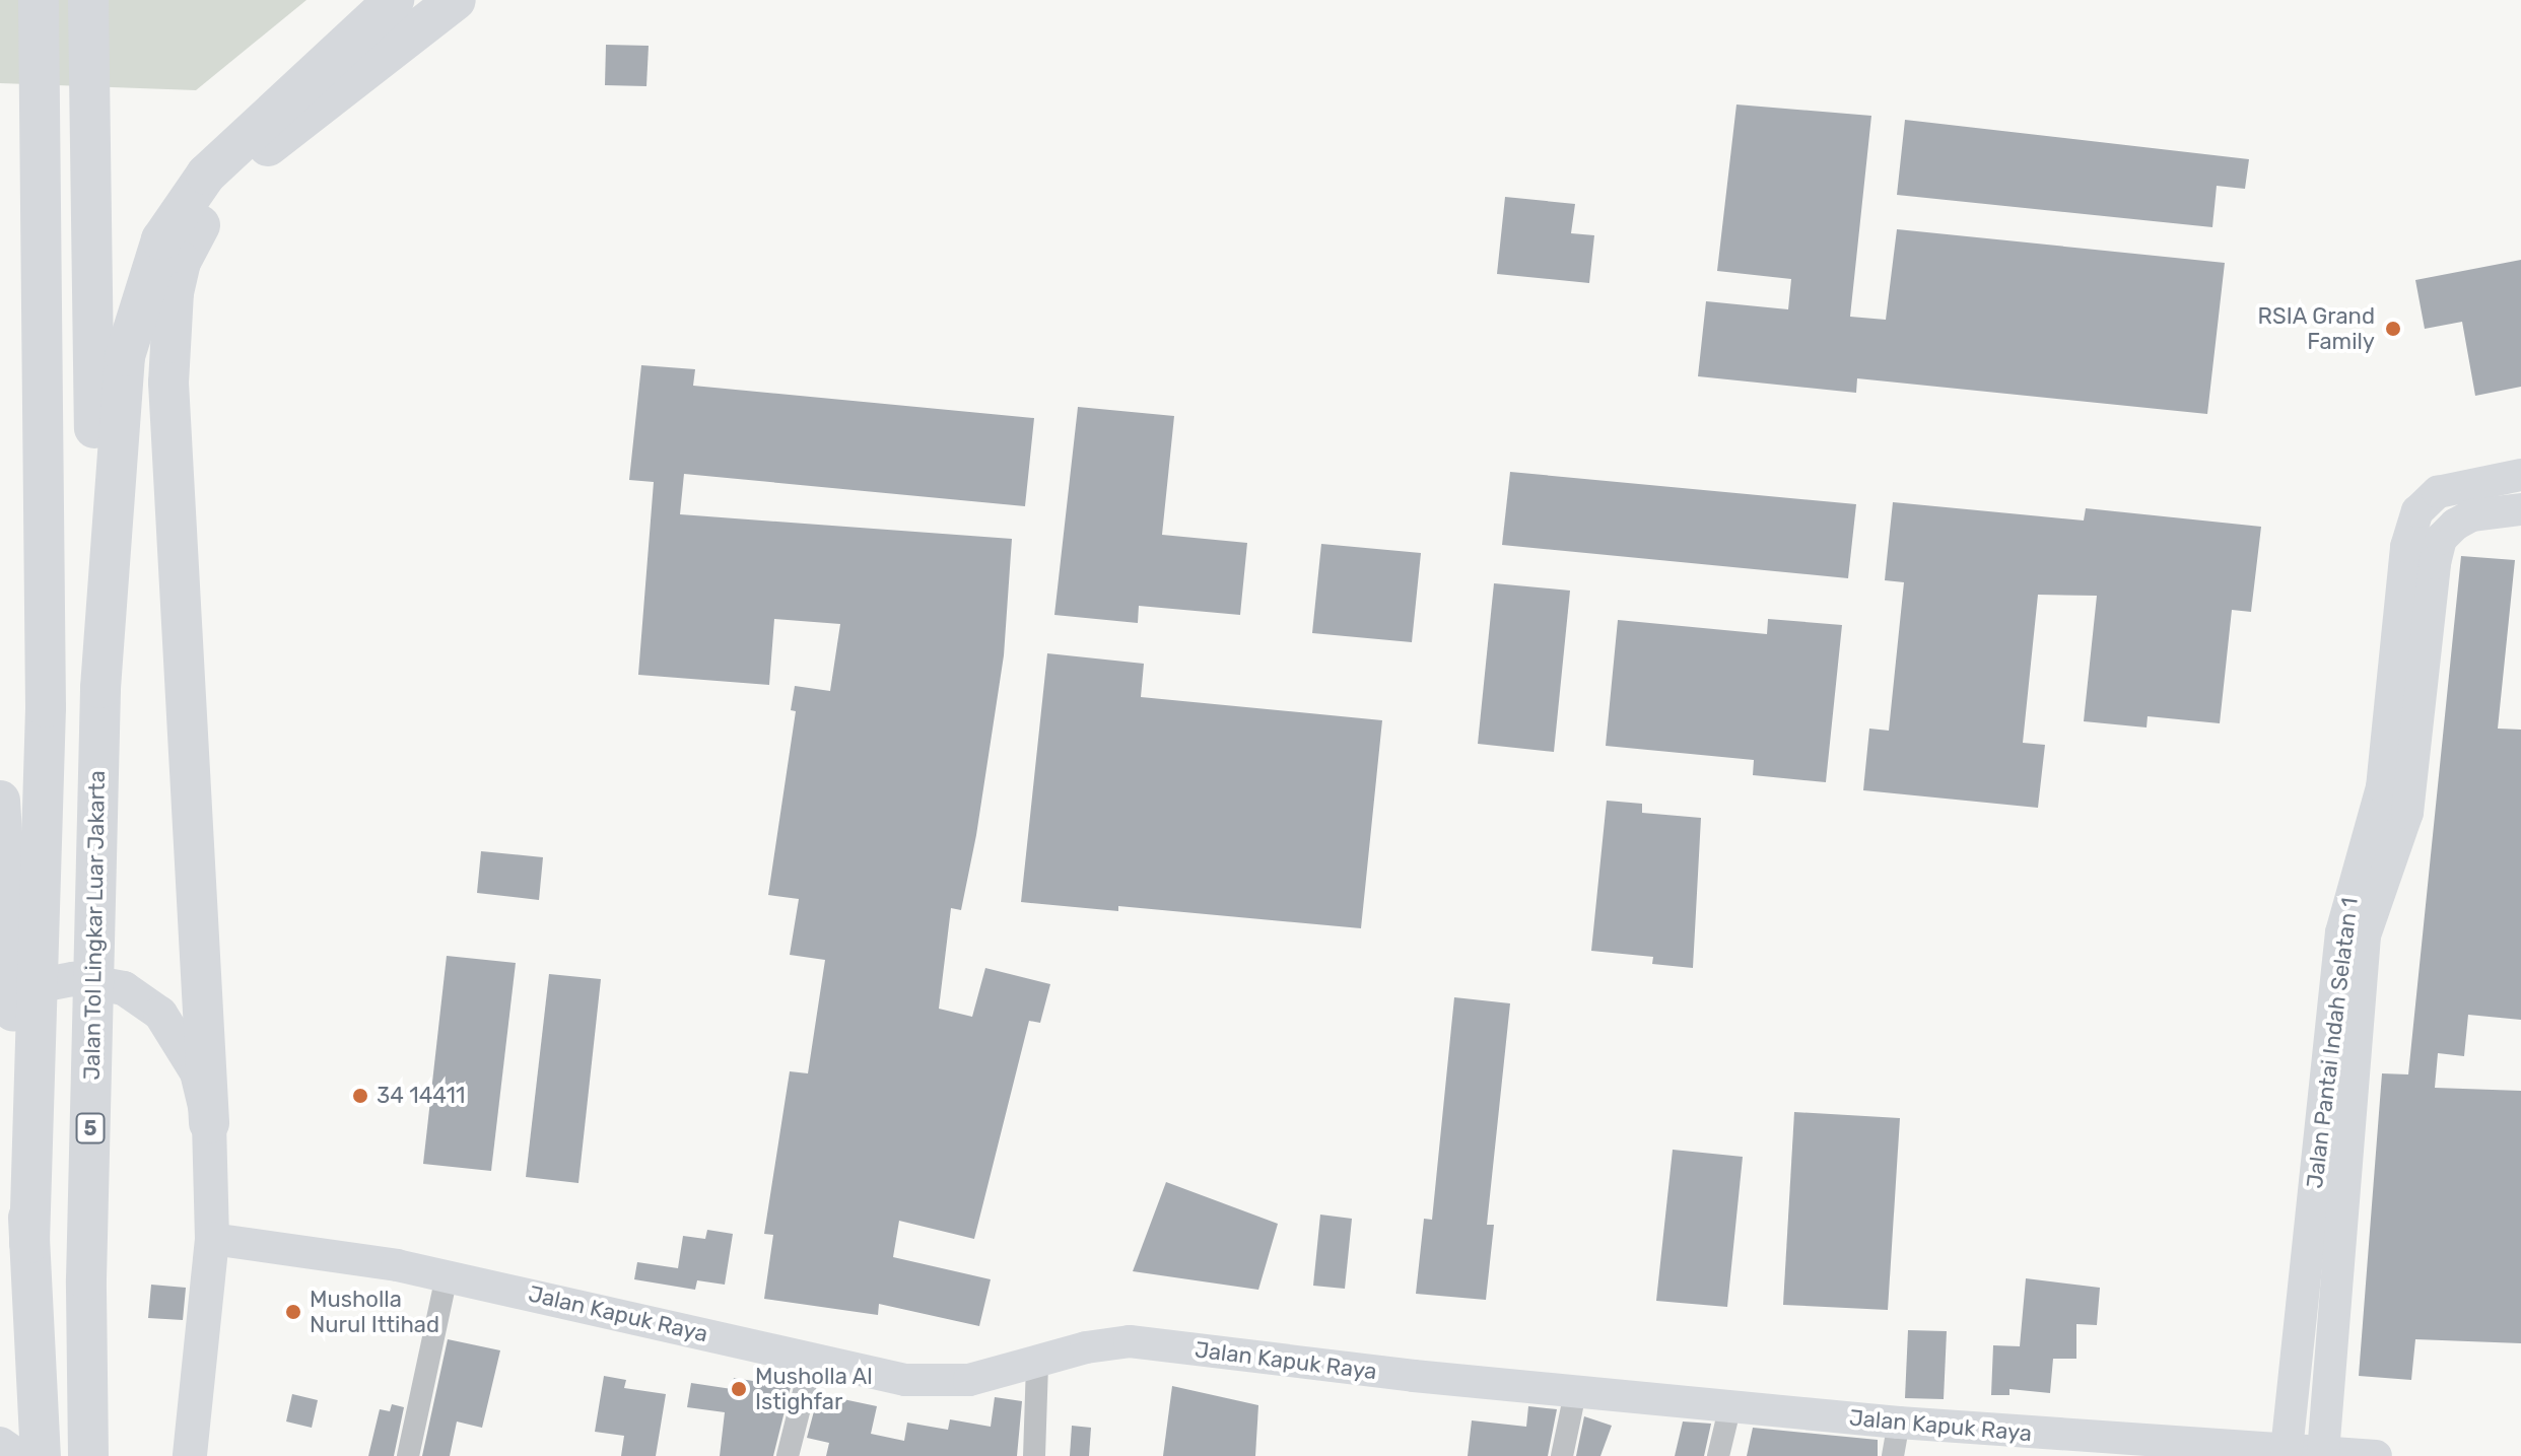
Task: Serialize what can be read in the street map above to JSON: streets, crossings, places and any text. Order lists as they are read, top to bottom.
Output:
{
  "streets": {
    "highway": ["Jalan Tol Lingkar Luar Jakarta", "5"],
    "main road": ["Jalan Pantai Indah Selatan 1", "Jalan Kapuk Raya"]
  },
  "crossings": [
    ["Jalan Pantai Indah Selatan 1", "Jalan Kapuk Raya"]
  ],
  "places": [
    "RSIA Grand Family",
    "34 14411",
    "Musholla Nurul Ittihad",
    "Musholla Al Istighfar"
  ]
}
